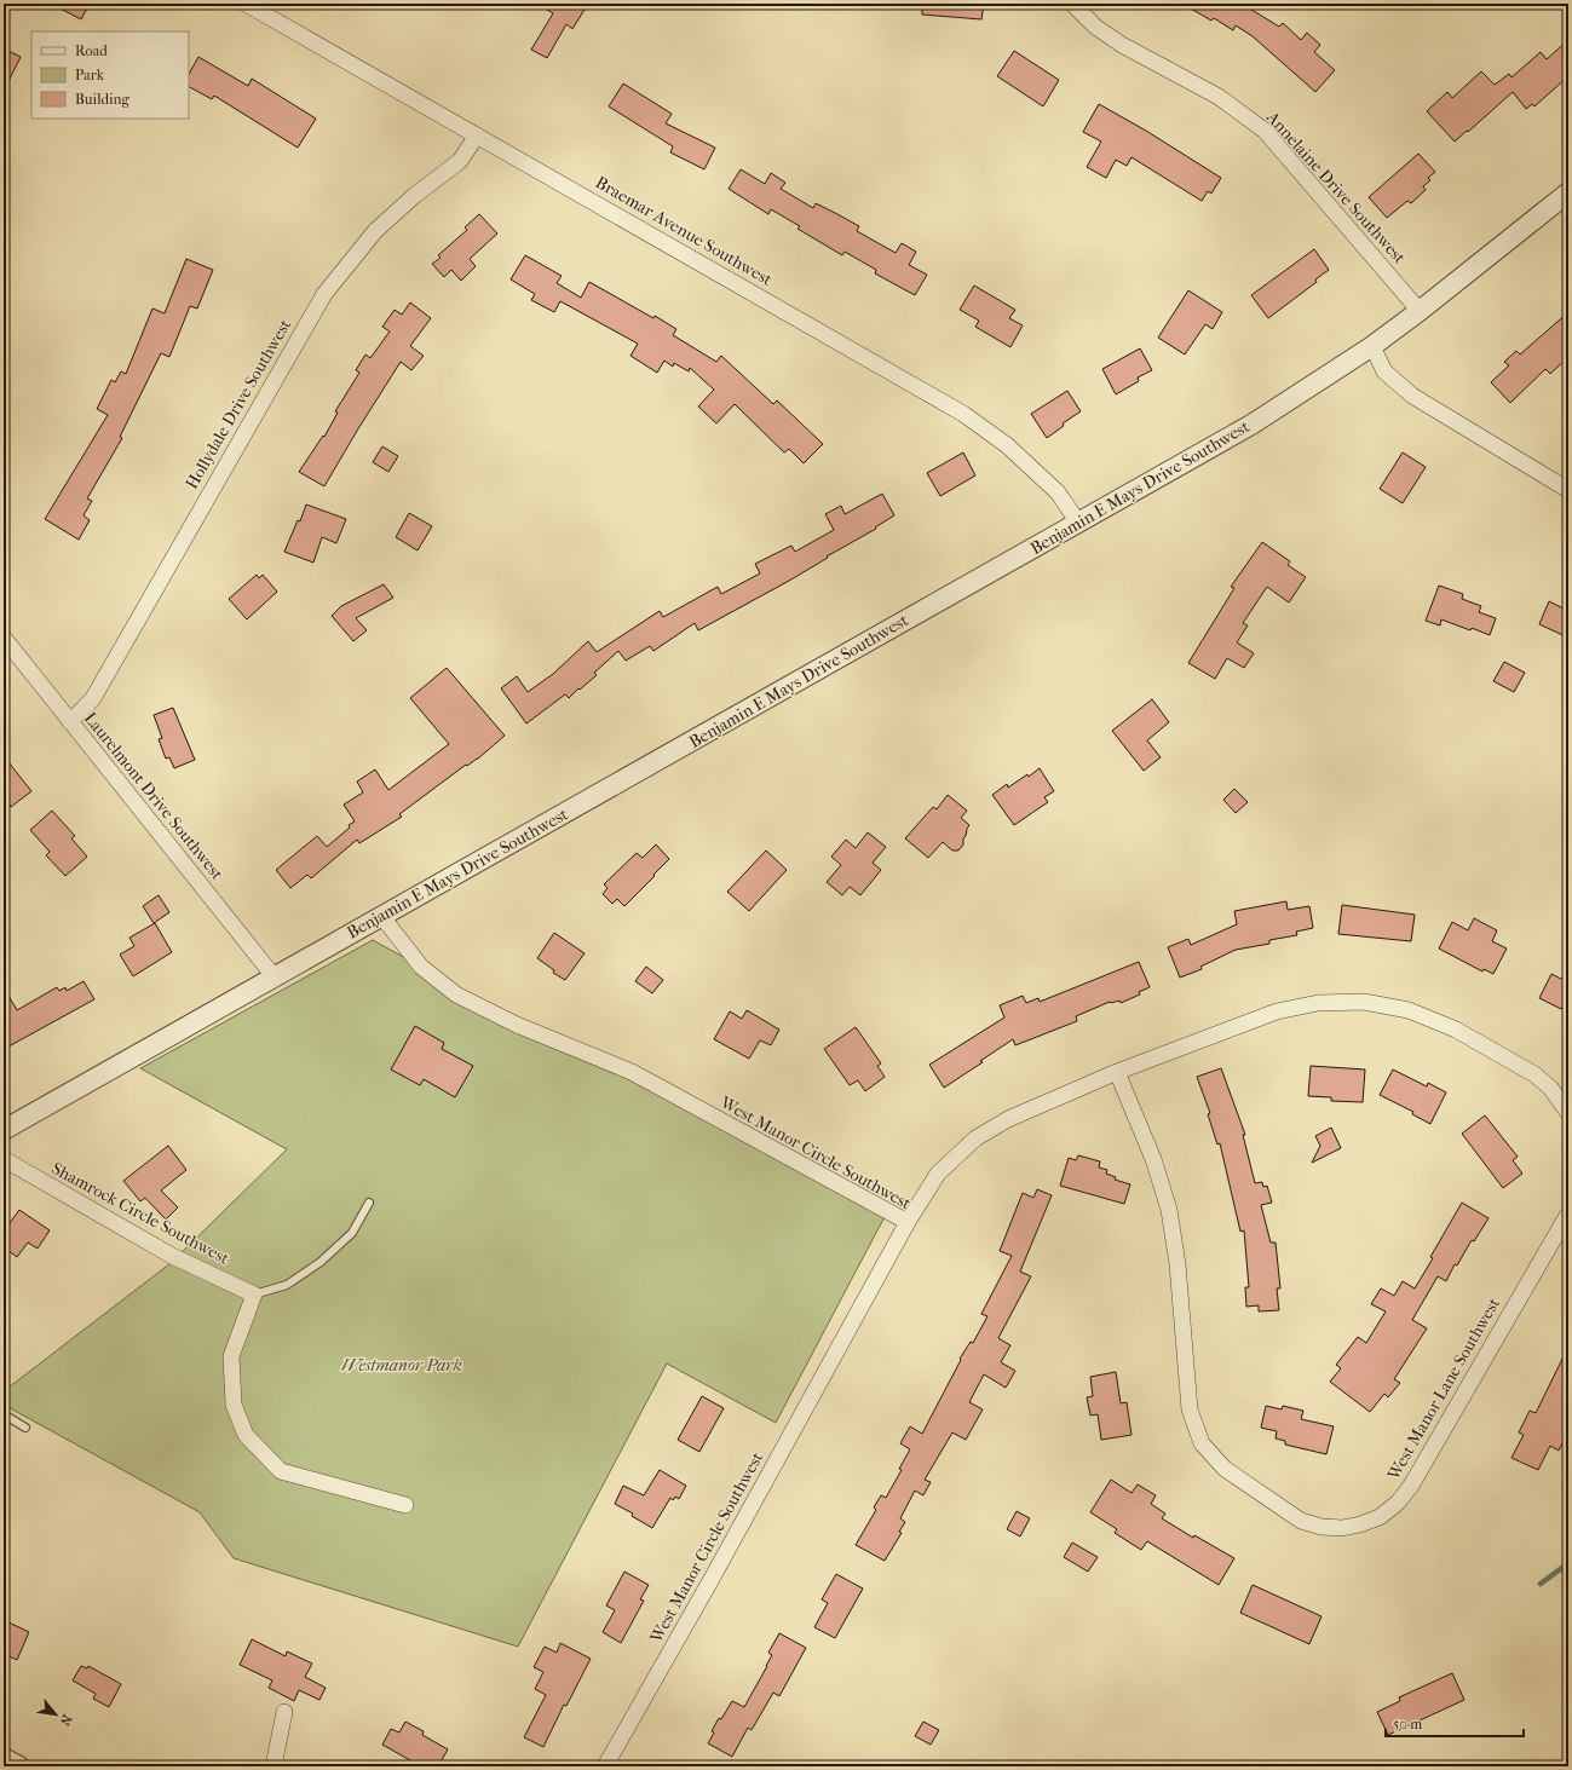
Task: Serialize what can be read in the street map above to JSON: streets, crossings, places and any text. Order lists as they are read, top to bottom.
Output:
{
  "streets": {
    "street": [
      "Annelaine Drive Southwest",
      "Braemar Avenue Southwest",
      "Hollydale Drive Southwest",
      "Benjamin E Mays Drive Southwest",
      "Laurelmont Drive Southwest",
      "West Manor Circle Southwest",
      "Shamrock Circle Southwest",
      "West Manor Lane Southwest"
    ]
  },
  "crossings": [
    ["Annelaine Drive Southwest", "Benjamin E Mays Drive Southwest"],
    ["Braemar Avenue Southwest", "Hollydale Drive Southwest"],
    ["Braemar Avenue Southwest", "Benjamin E Mays Drive Southwest"],
    ["Hollydale Drive Southwest", "Laurelmont Drive Southwest"],
    ["Benjamin E Mays Drive Southwest", "Laurelmont Drive Southwest"],
    ["Benjamin E Mays Drive Southwest", "West Manor Circle Southwest"]
  ],
  "parks": ["Westmanor Park"],
  "legend": ["Road", "Park", "Building"],
  "scale_bar": "50 m",
  "north": "bottom right"
}
